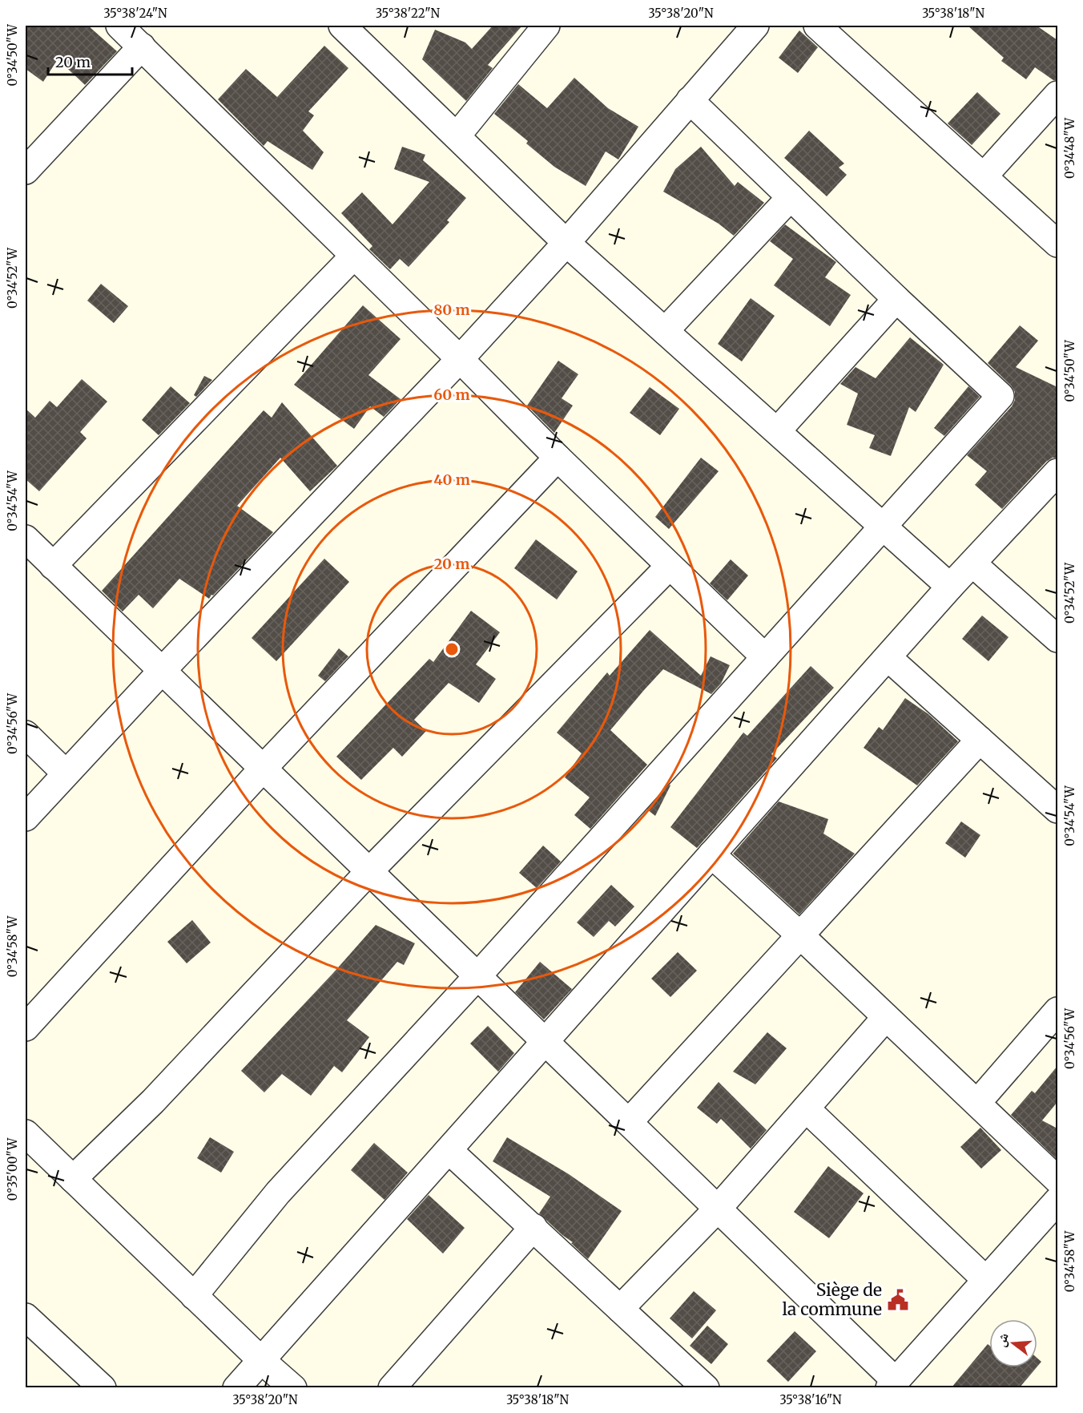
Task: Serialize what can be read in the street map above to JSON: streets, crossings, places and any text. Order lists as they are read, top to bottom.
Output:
{
  "places": {
    "public building": ["Siège de la commune"]
  },
  "scale_bar": "20 m",
  "north": "left",
  "coordinates": [
    "35°38'24\"N",
    "35°38'22\"N",
    "35°38'20\"N",
    "35°38'18\"N",
    "0°34'50\"W",
    "0°34'48\"W",
    "0°34'52\"W",
    "0°34'54\"W",
    "0°34'56\"W",
    "0°34'58\"W",
    "0°35'00\"W",
    "35°38'16\"N"
  ],
  "rings": [
    "80 m",
    "60 m",
    "40 m",
    "20 m"
  ]
}
